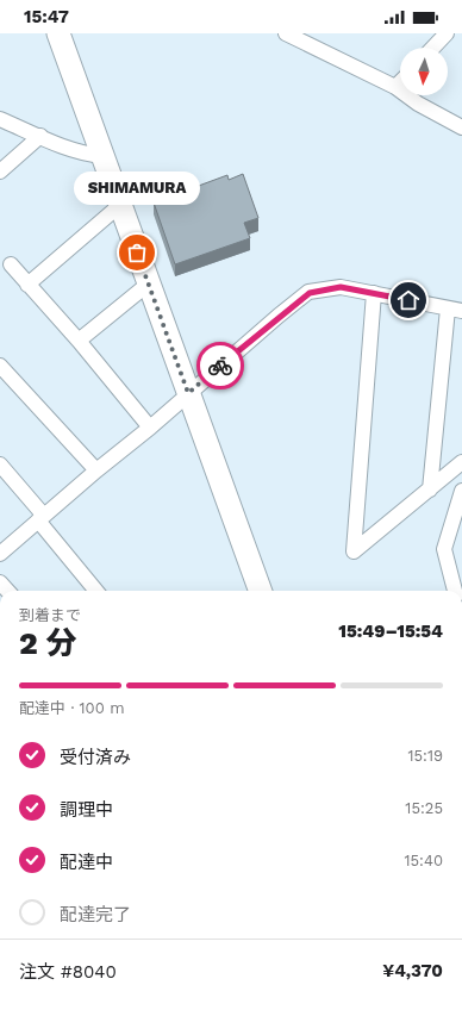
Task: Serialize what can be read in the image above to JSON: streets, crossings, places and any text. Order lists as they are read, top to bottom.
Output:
{
  "places": ["SHIMAMURA"],
  "north": "bottom",
  "page": {
    "status": "15:47",
    "bubble": "SHIMAMURA",
    "heading": ["2 分", "到着まで", "15:49–15:54"],
    "panel": ["注文 #8040", "¥4,370"],
    "bar": "配達中 · 100 m",
    "list": [
      ["受付済み", "15:19"],
      ["調理中", "15:25"],
      ["配達中", "15:40"],
      "配達完了"
    ]
  }
}
